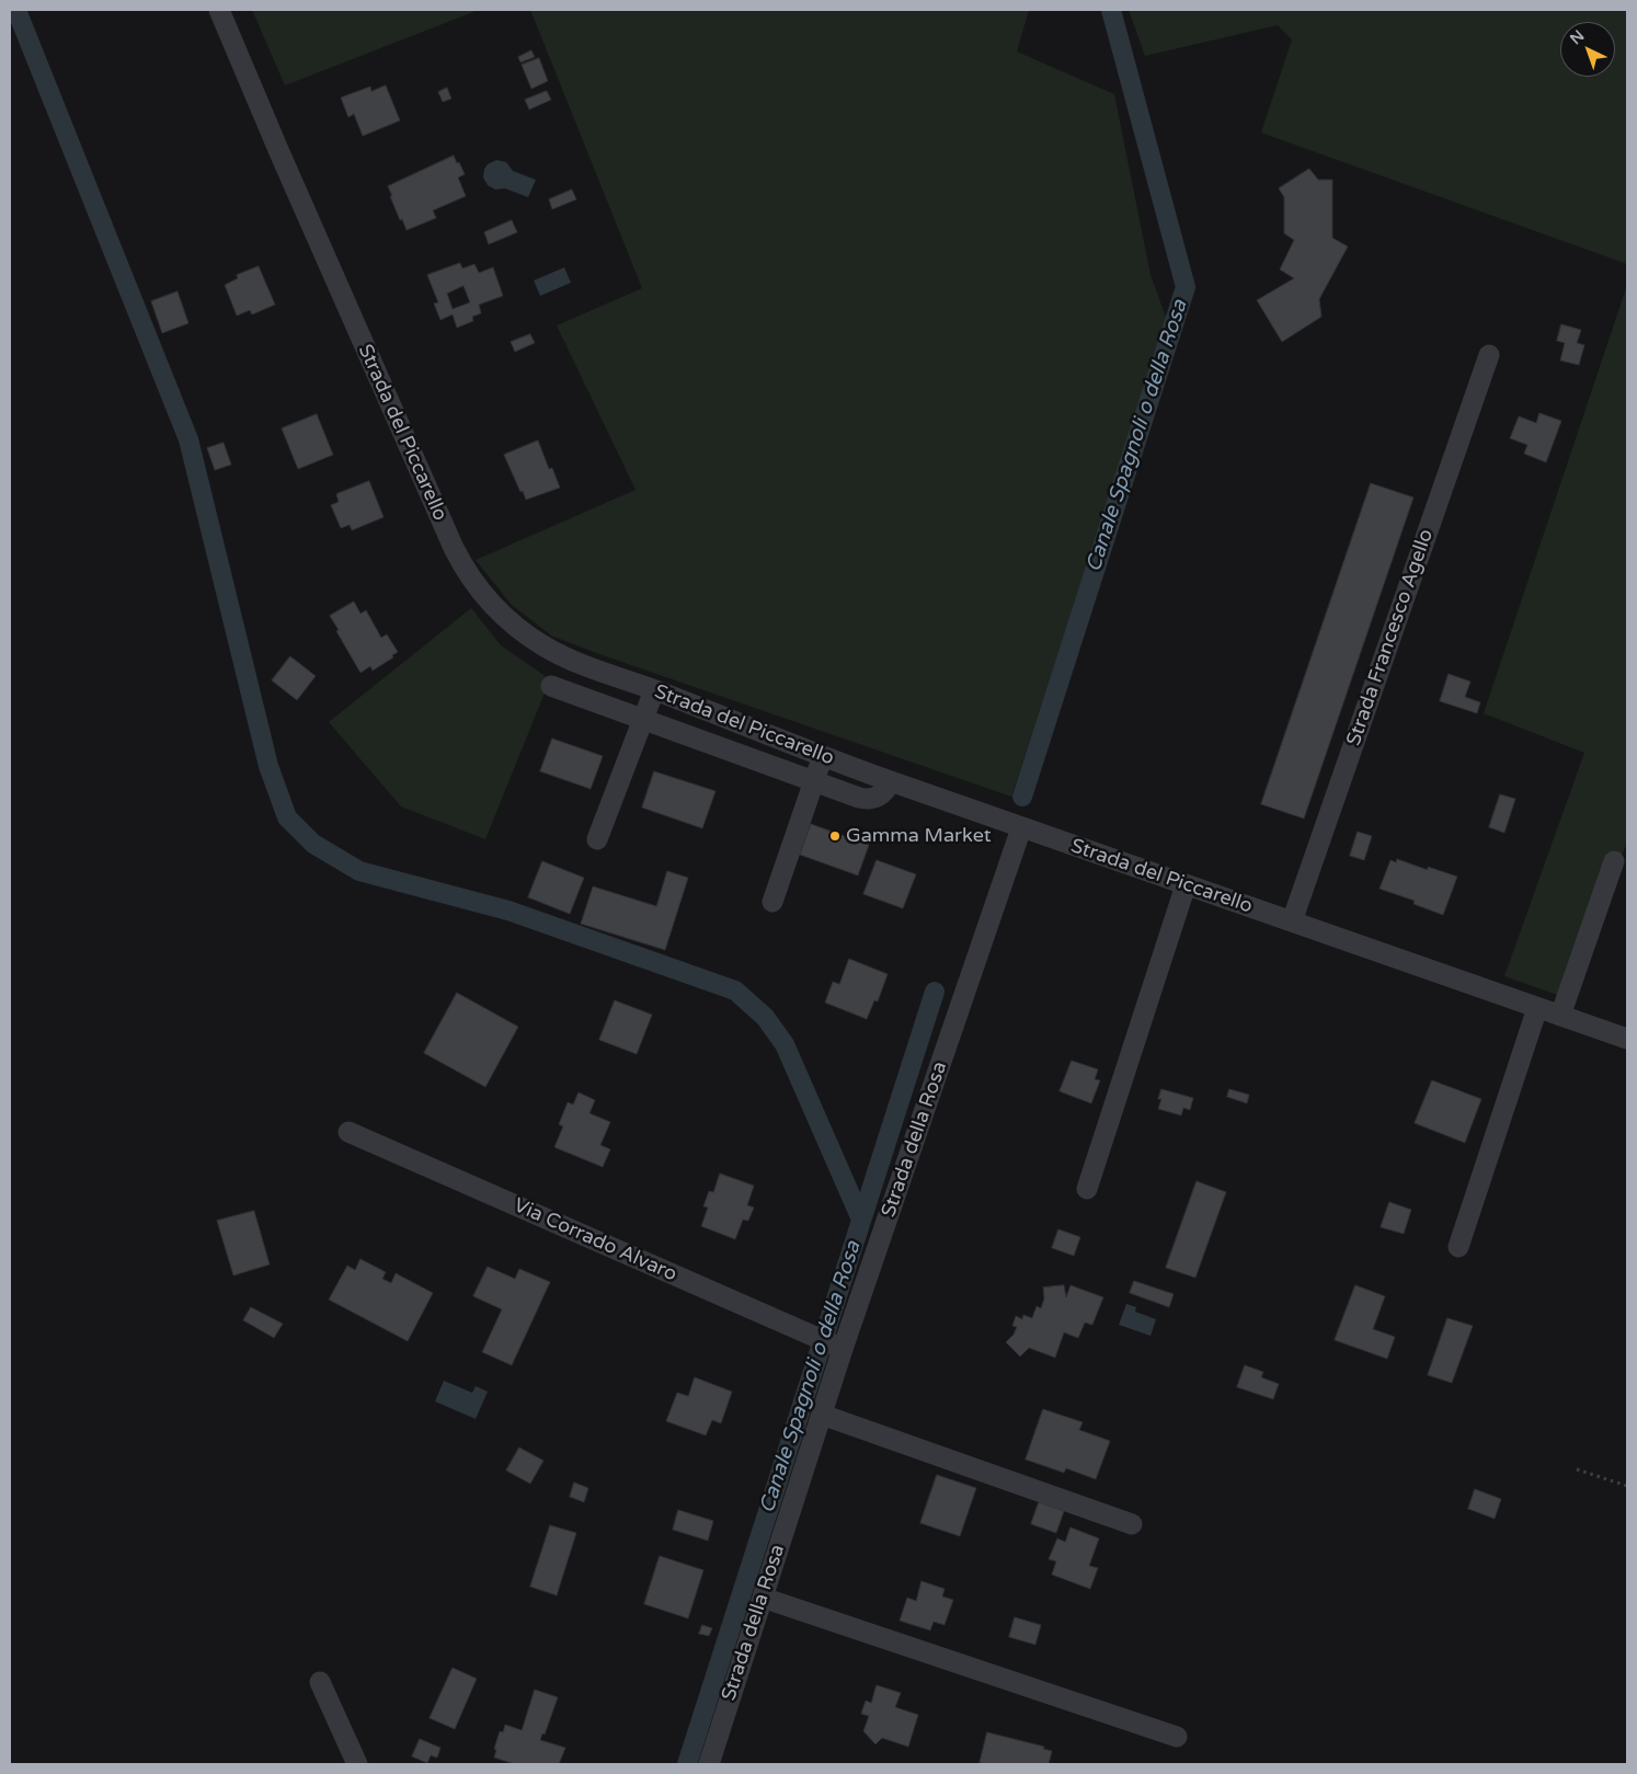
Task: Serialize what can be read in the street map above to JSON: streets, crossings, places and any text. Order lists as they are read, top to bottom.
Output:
{
  "streets": {
    "street": [
      "Strada del Piccarello",
      "Strada Francesco Agello",
      "Strada della Rosa",
      "Via Corrado Alvaro"
    ]
  },
  "crossings": [
    ["Strada del Piccarello", "Strada Francesco Agello"],
    ["Strada del Piccarello", "Strada della Rosa"],
    ["Strada della Rosa", "Via Corrado Alvaro"]
  ],
  "water": ["Canale Spagnoli o della Rosa"],
  "places": ["Gamma Market"],
  "north": "top left"
}
